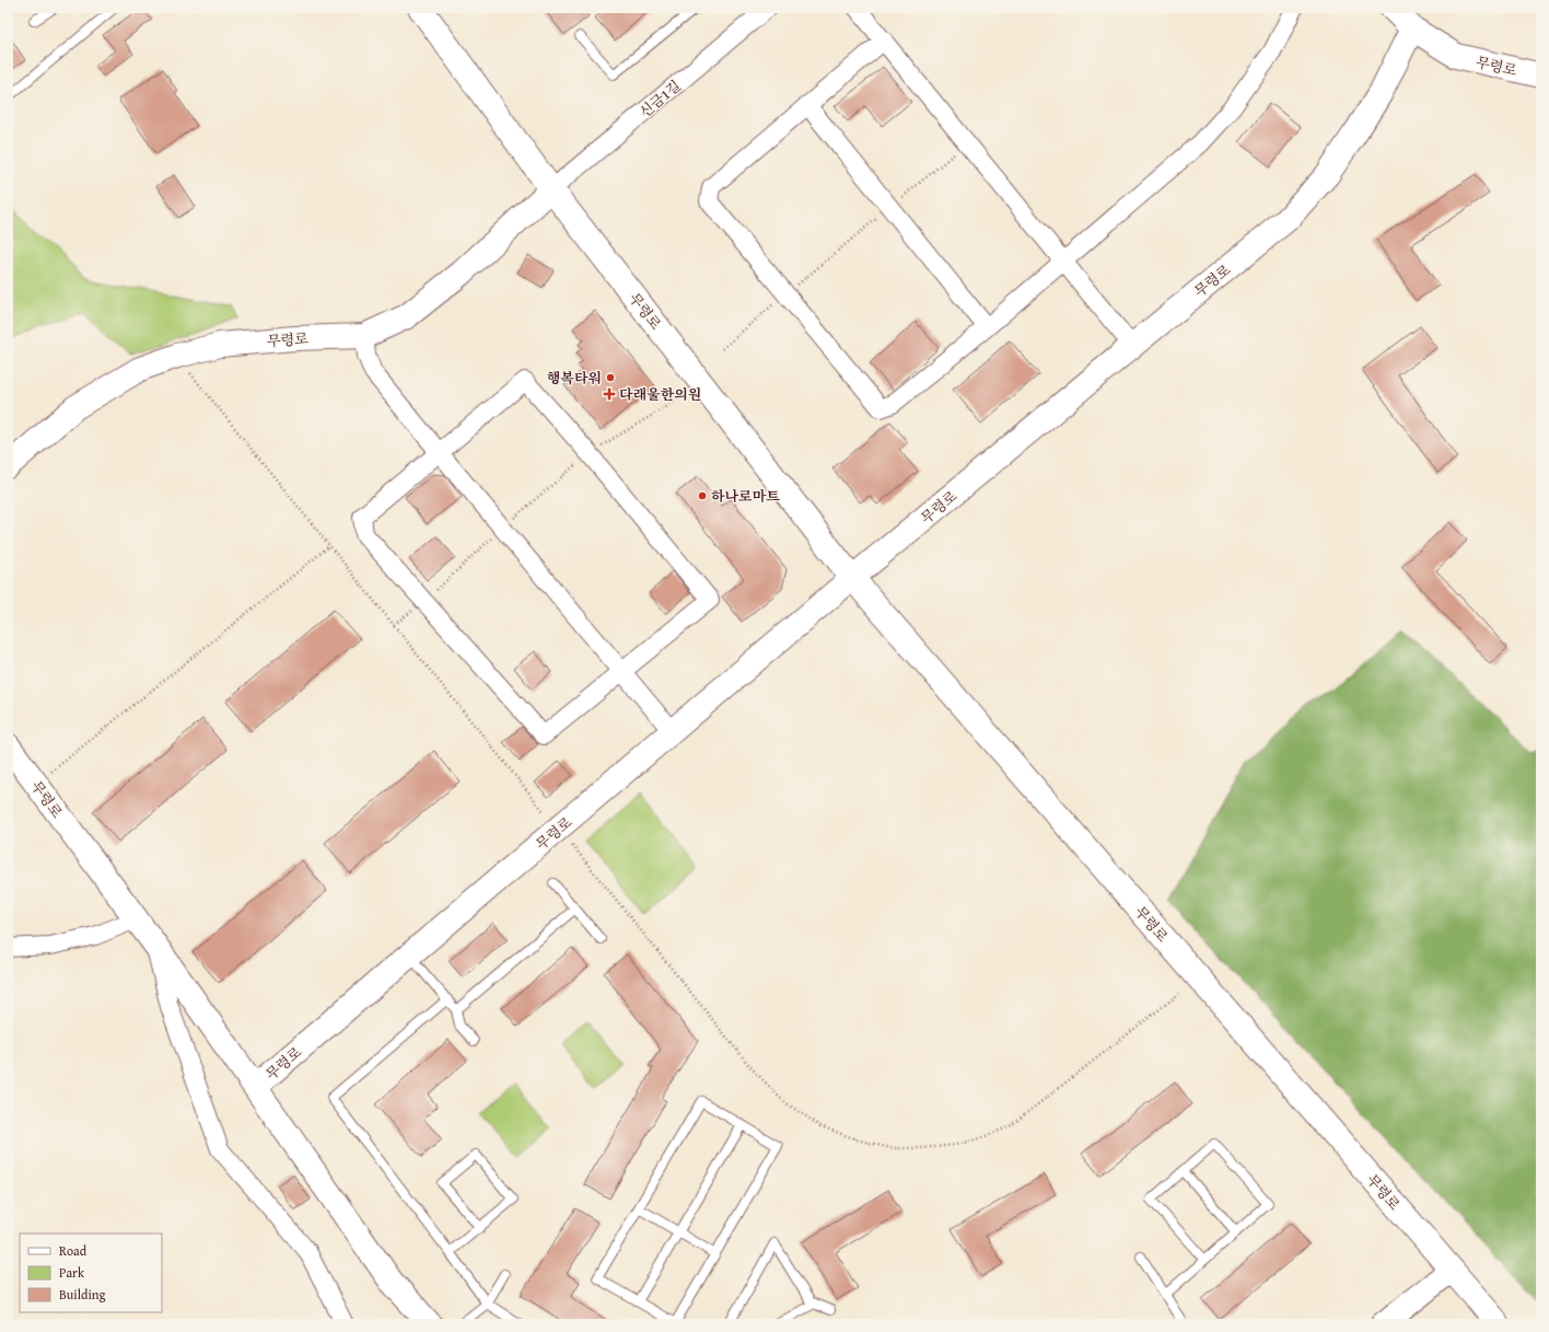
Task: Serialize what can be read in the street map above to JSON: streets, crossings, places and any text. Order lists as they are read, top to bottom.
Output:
{
  "streets": {
    "street": ["무령로", "신금1길"]
  },
  "crossings": [
    ["무령로", "신금1길"]
  ],
  "places": {
    "other": ["행복타워", "하나로마트"],
    "health": ["다래울한의원"]
  },
  "legend": ["Road", "Park", "Building"]
}
